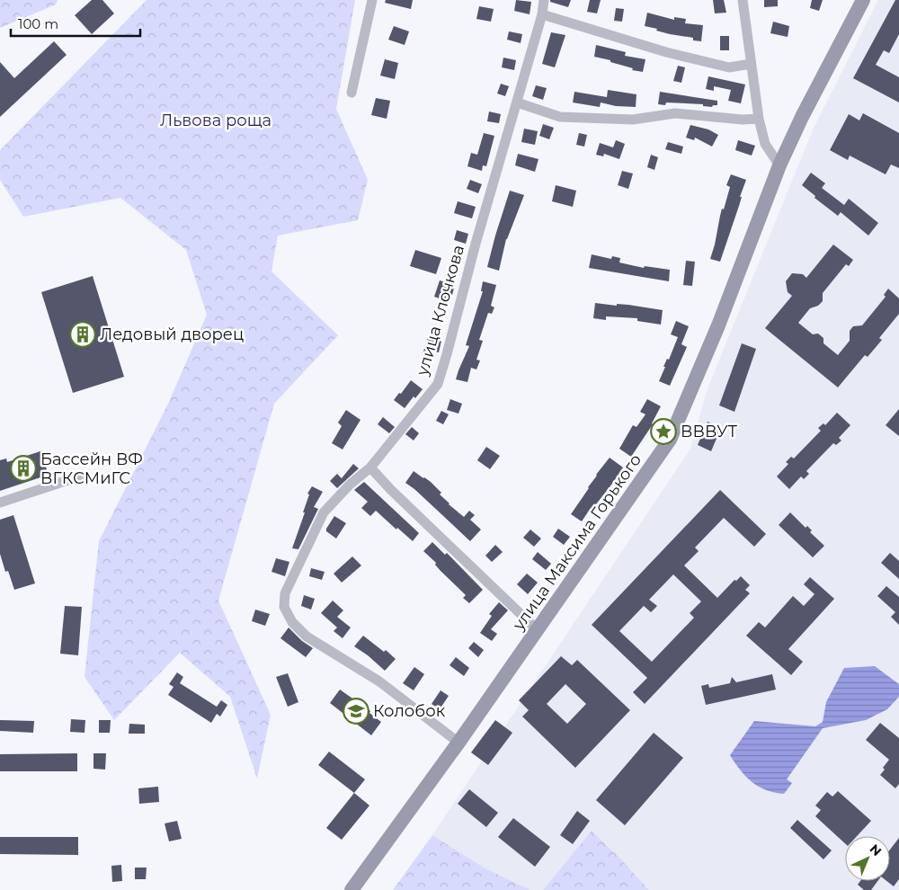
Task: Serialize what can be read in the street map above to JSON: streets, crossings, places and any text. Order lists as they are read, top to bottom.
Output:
{
  "streets": {
    "main road": ["улица Максима Горького"],
    "street": ["улица Клочкова"]
  },
  "crossings": [
    ["улица Клочкова", "улица Максима Горького"]
  ],
  "parks": ["Львова роща"],
  "places": {
    "building": ["Ледовый дворец", "Бассейн ВФ ВГКСМиГС"],
    "place": ["ВВВУТ"],
    "school or university": ["Колобок"]
  },
  "scale_bar": "100 m",
  "north": "top right"
}
